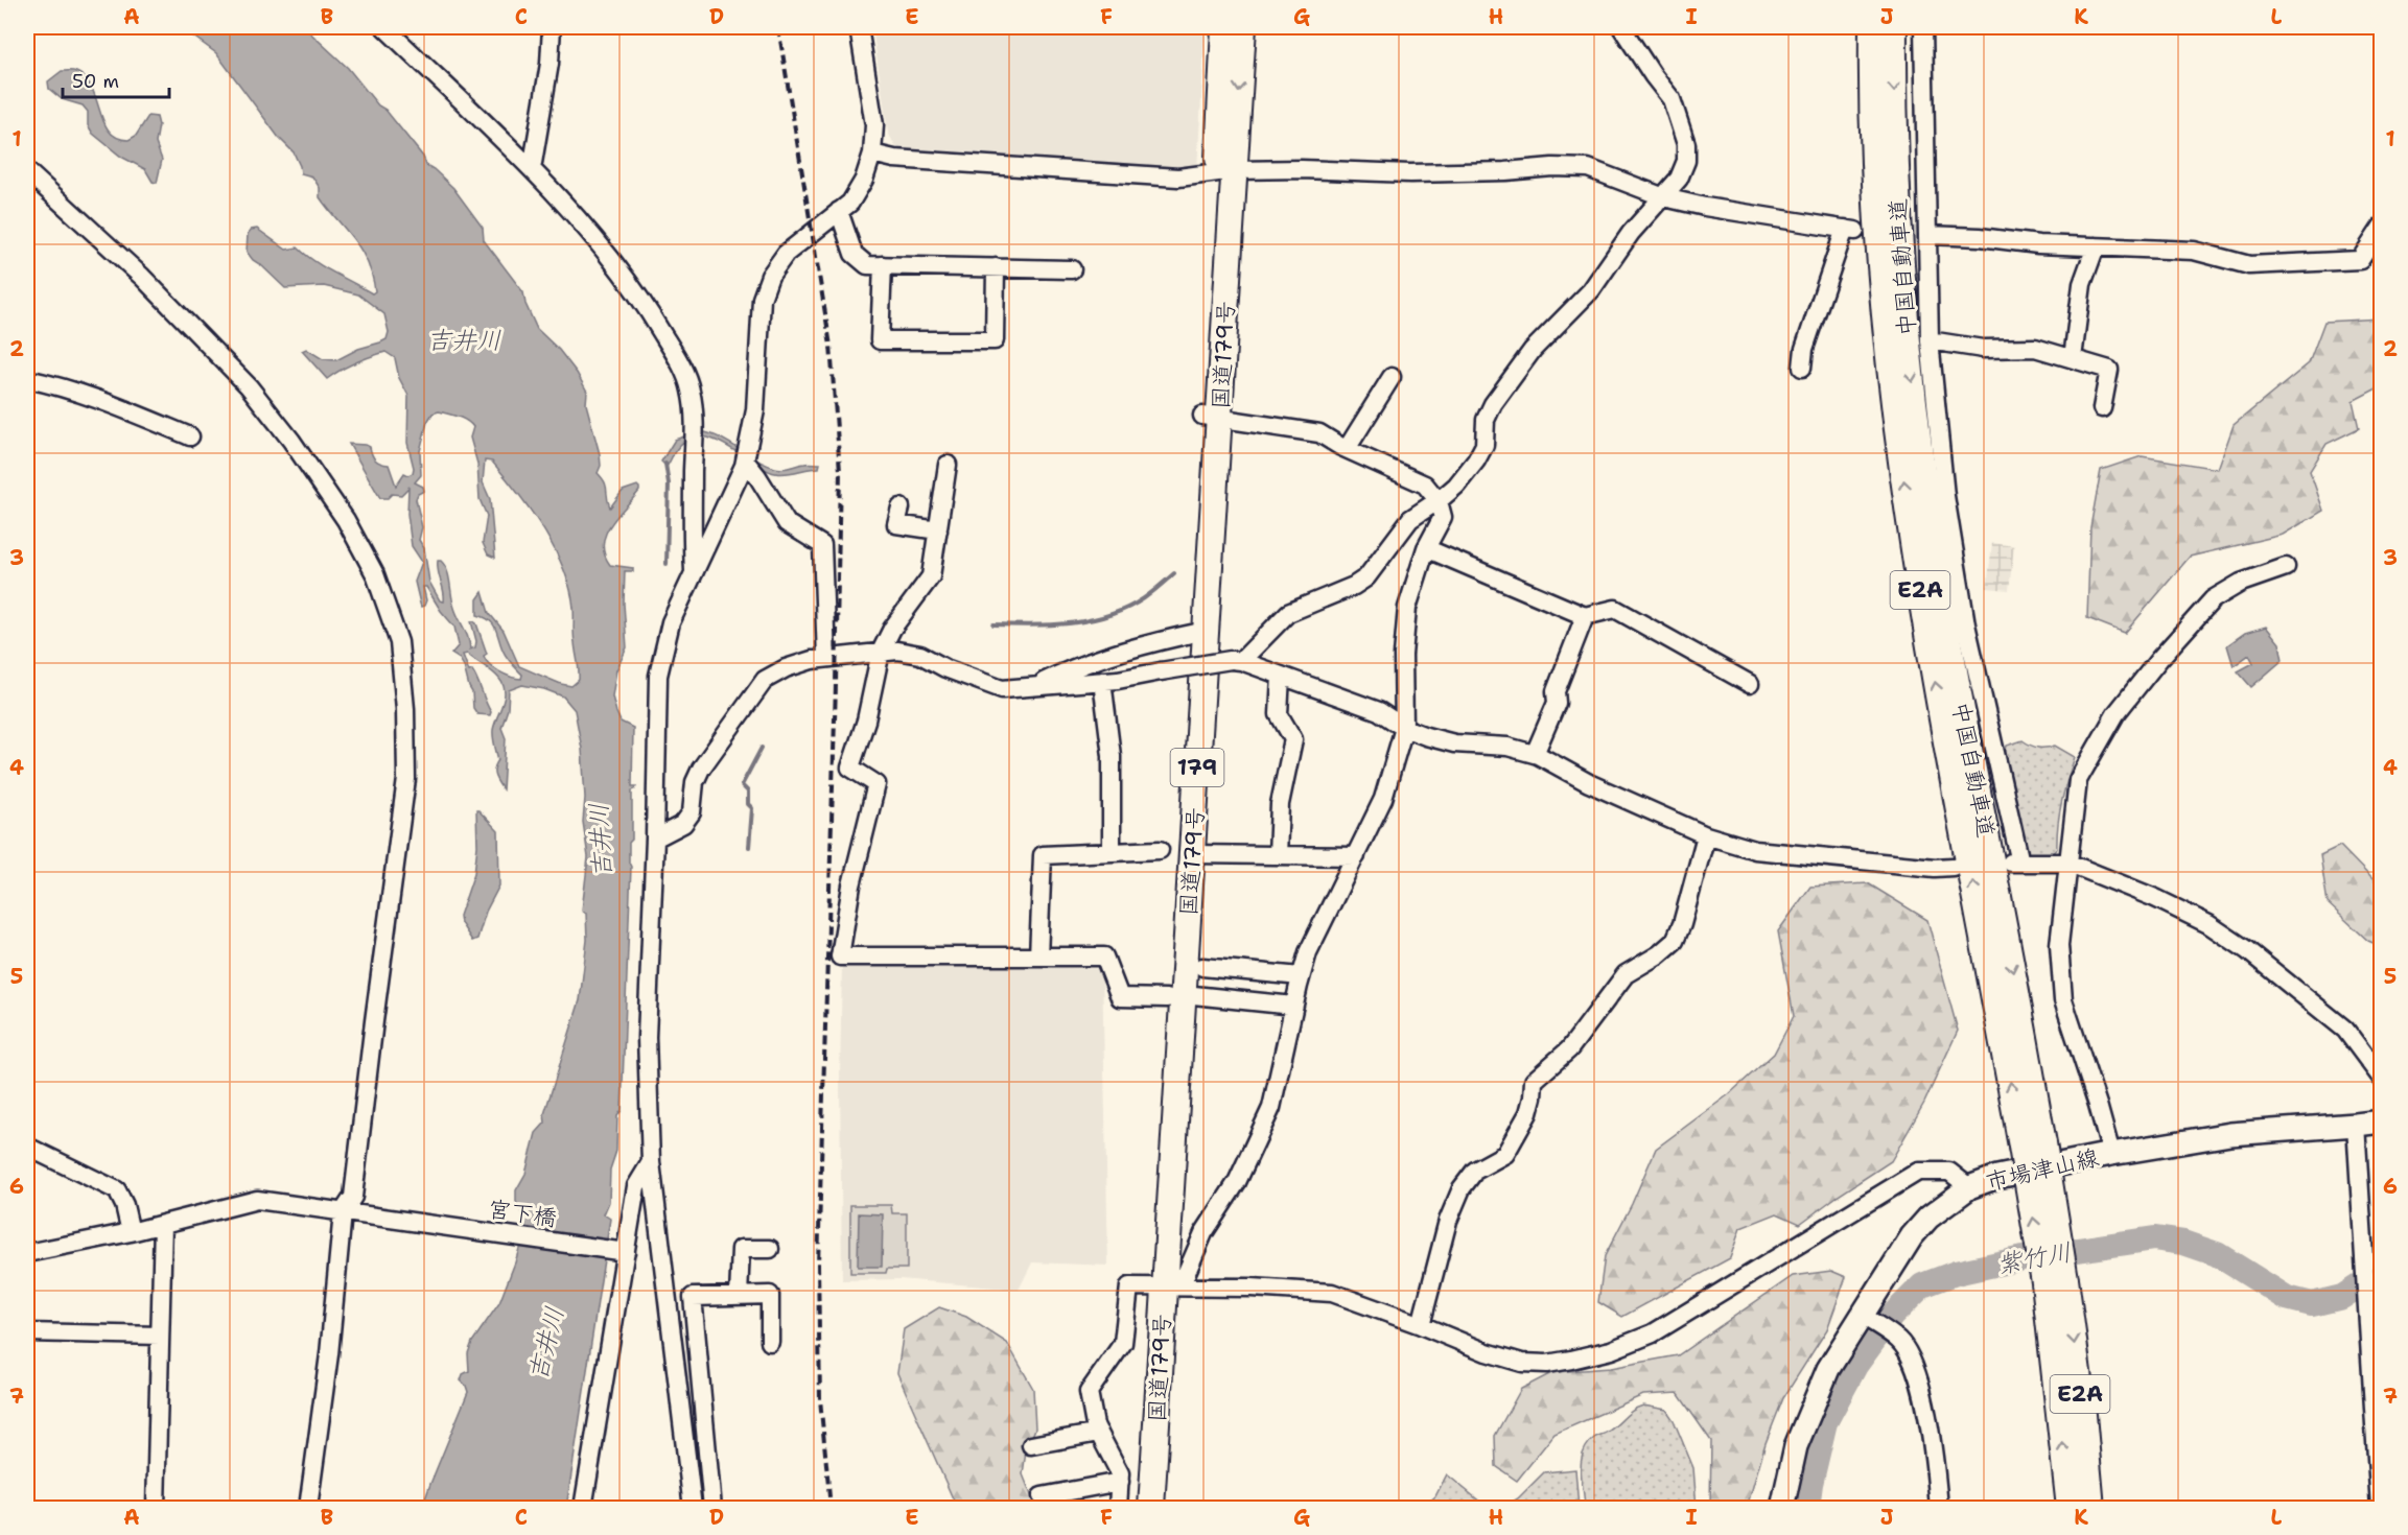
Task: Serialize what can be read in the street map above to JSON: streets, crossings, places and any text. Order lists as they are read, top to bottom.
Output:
{
  "streets": {
    "highway": [
      "中国自動車道",
      "国道179号",
      "E2A",
      "179"
    ],
    "main road": ["市場津山線"],
    "street": ["宮下橋"]
  },
  "water": ["吉井川", "紫竹川"],
  "scale_bar": "50 m",
  "grid": {
    "columns": [
      "A",
      "B",
      "C",
      "D",
      "E",
      "F",
      "G",
      "H",
      "I",
      "J",
      "K",
      "L"
    ],
    "rows": [
      "1",
      "2",
      "3",
      "4",
      "5",
      "6",
      "7"
    ]
  }
}
